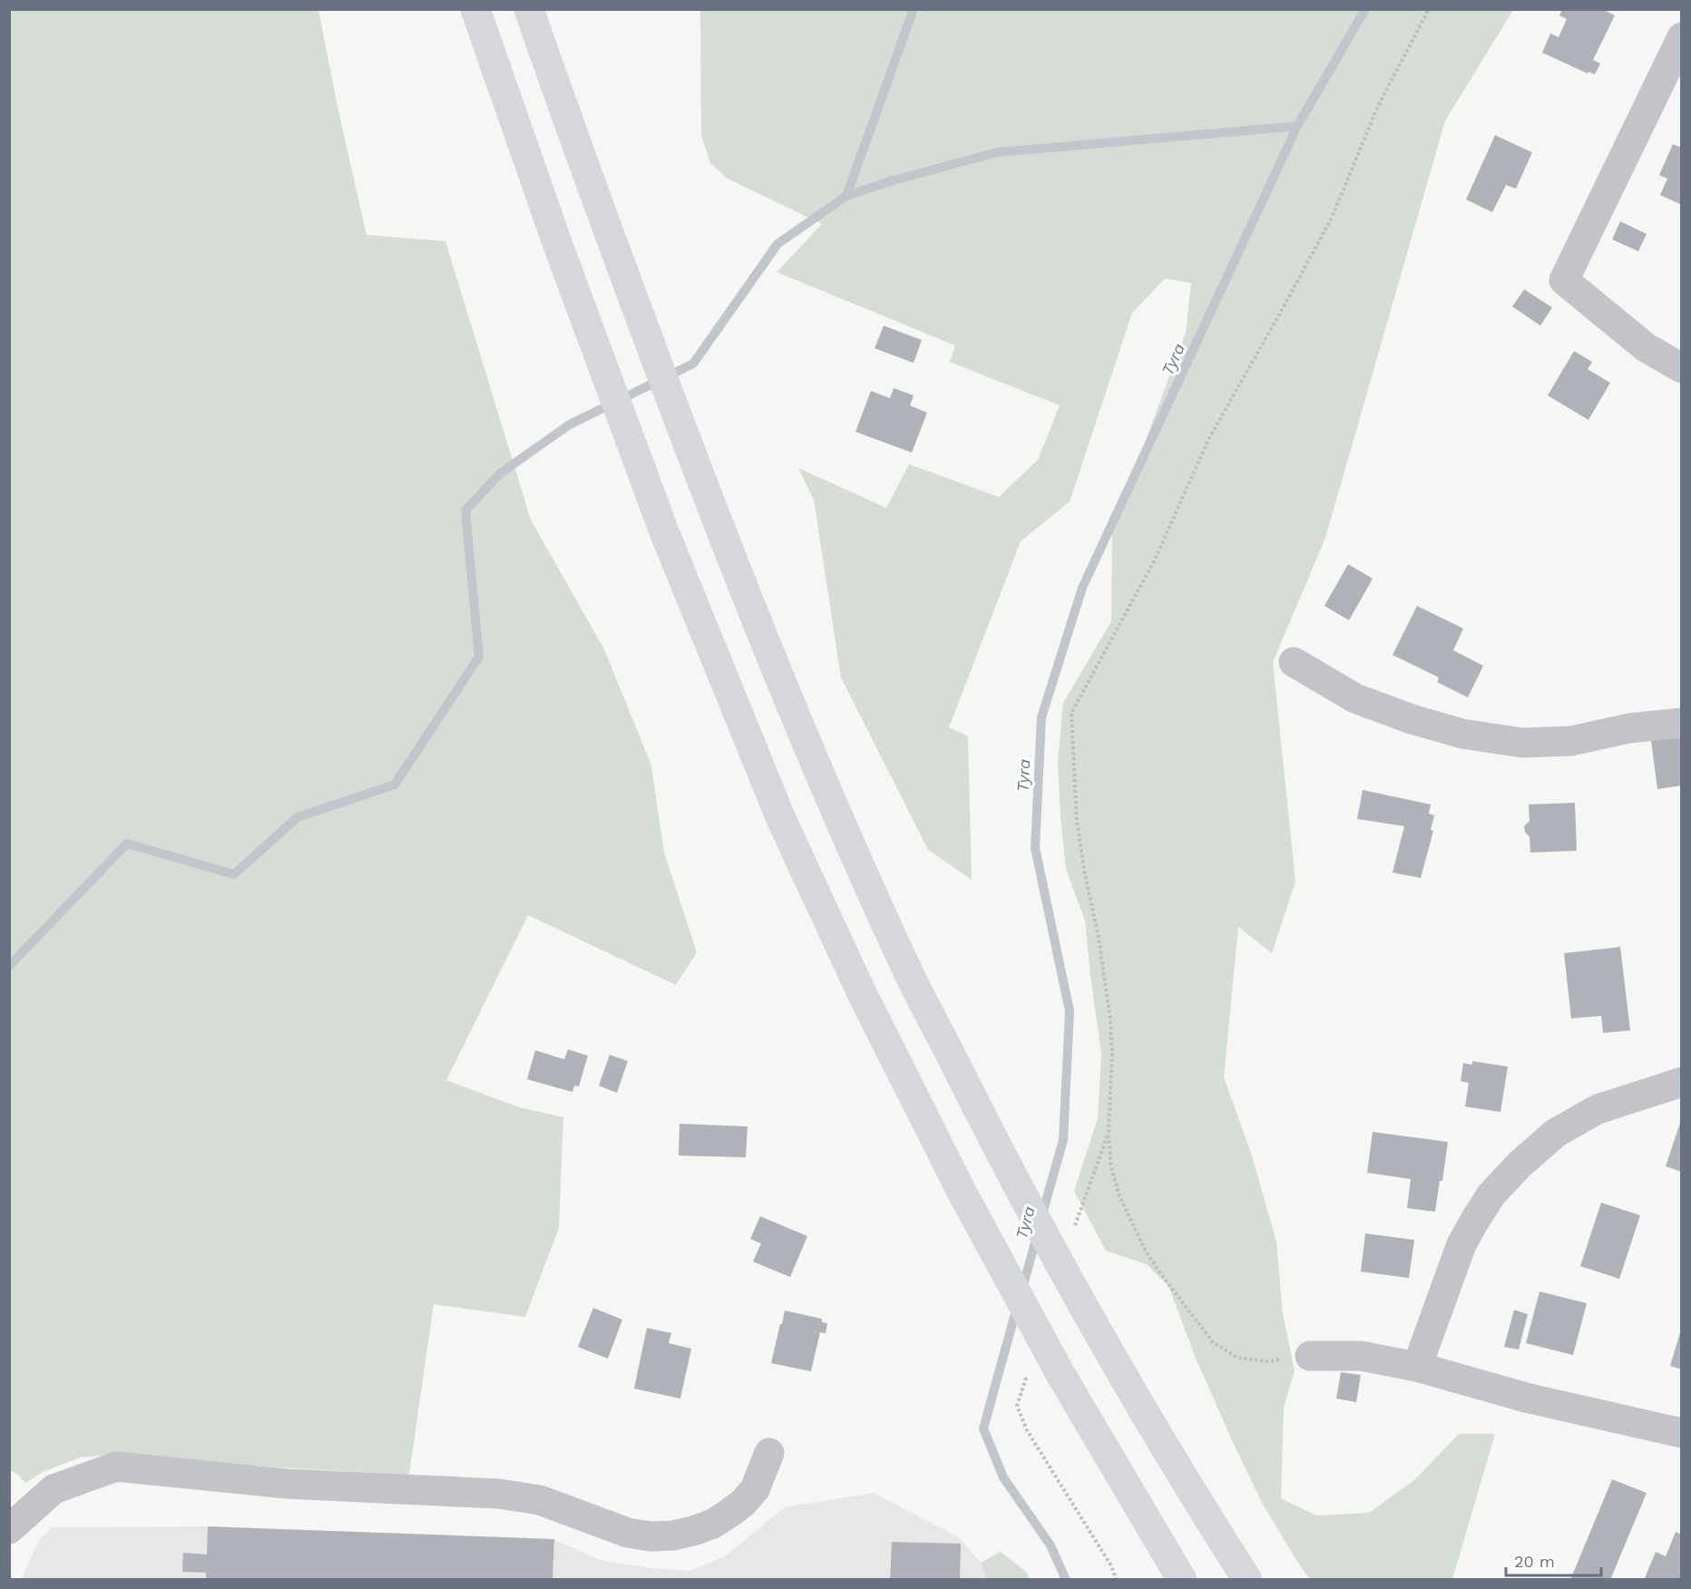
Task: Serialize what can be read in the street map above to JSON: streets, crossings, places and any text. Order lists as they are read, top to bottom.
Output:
{
  "water": ["Tyra"],
  "scale_bar": "20 m"
}
